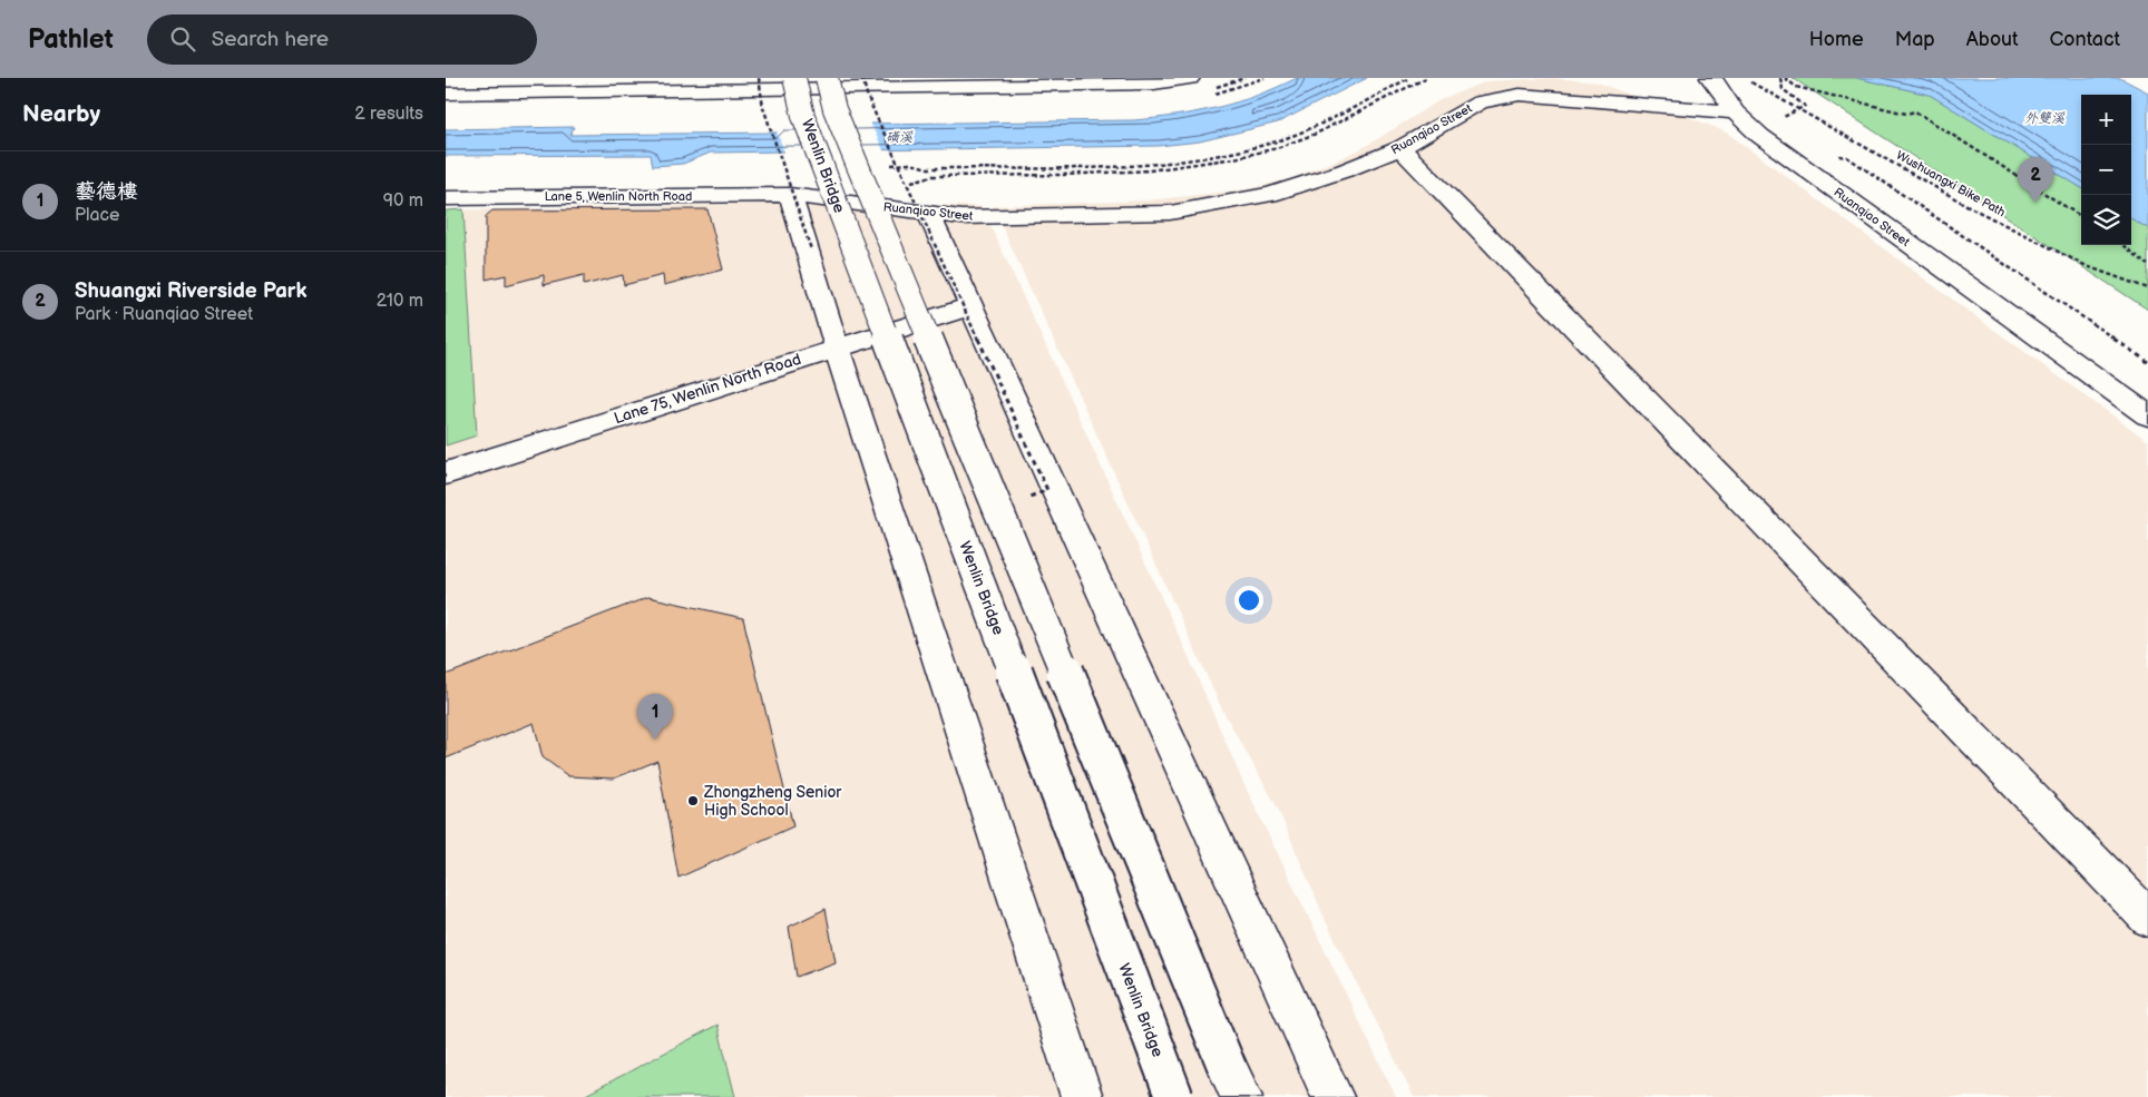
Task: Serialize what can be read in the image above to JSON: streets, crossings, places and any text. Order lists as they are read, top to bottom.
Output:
{
  "streets": {
    "street": [
      "Ruanqiao Street",
      "Wenlin Bridge",
      "Lane 5, Wenlin North Road",
      "Lane 75, Wenlin North Road"
    ],
    "path": ["Wushuangxi Bike Path"]
  },
  "crossings": [
    ["Ruanqiao Street", "Lane 5, Wenlin North Road"]
  ],
  "water": ["外雙溪", "磺溪"],
  "places": ["Zhongzheng Senior High School"],
  "page": {
    "header": "Pathlet",
    "search": "Search here",
    "nav": [
      "Home",
      "Map",
      "About",
      "Contact"
    ],
    "heading": ["Nearby", "2 results"],
    "map_buttons": ["+", "−"],
    "list": [
      {
        "mark": "1",
        "name": "藝德樓",
        "note": "Place",
        "value": "90 m"
      },
      {
        "mark": "2",
        "name": "Shuangxi Riverside Park",
        "note": "Park · Ruanqiao Street",
        "value": "210 m"
      }
    ],
    "pins": ["2", "1"]
  }
}
